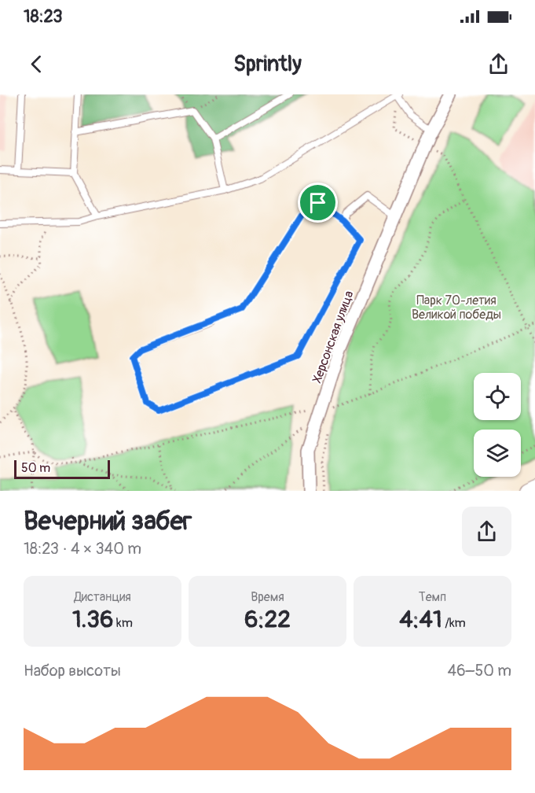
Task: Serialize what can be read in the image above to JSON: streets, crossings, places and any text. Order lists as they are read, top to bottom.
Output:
{
  "streets": {
    "street": ["Херсонская улица"]
  },
  "parks": ["Парк 70-летия Великой победы"],
  "scale_bar": "50 m",
  "page": {
    "status": "18:23",
    "header": "Sprintly",
    "scale": "50 m",
    "heading": ["Вечерний забег", "18:23 · 4 × 340 m"],
    "stats": [
      ["Дистанция", "1.36 km"],
      ["Время", "6:22"],
      ["Темп", "4:41 /km"]
    ],
    "chart": ["Набор высоты", "46–50 m"]
  }
}
